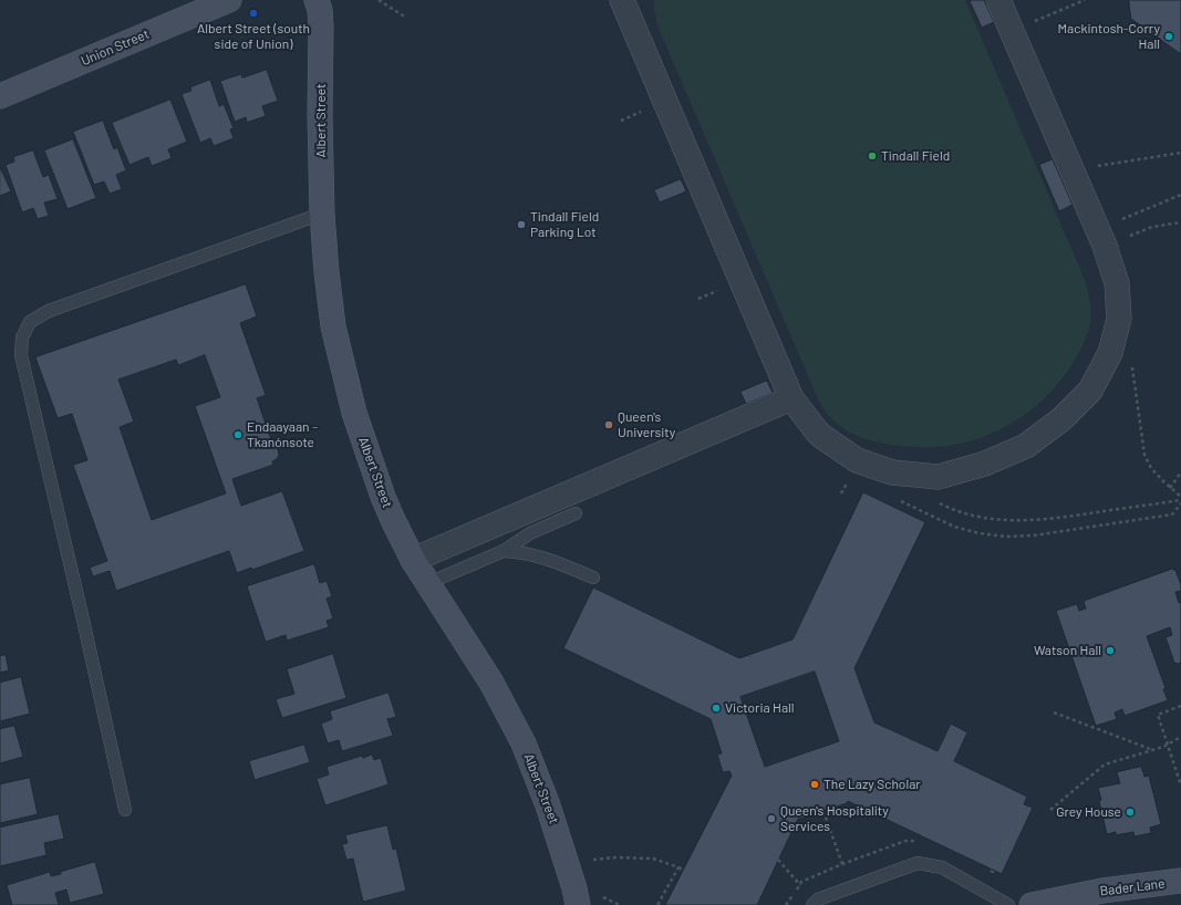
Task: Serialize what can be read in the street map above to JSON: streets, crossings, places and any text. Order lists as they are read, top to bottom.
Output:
{
  "streets": {
    "main road": ["Union Street", "Albert Street", "Bader Lane"]
  },
  "places": [
    "Albert Street (south side of Union)",
    "Mackintosh-Corry Hall",
    "Tindall Field",
    "Tindall Field Parking Lot",
    "Queen's University",
    "Endaayaan – Tkanónsote",
    "Watson Hall",
    "Victoria Hall",
    "The Lazy Scholar",
    "Grey House",
    "Queen's Hospitality Services"
  ]
}
